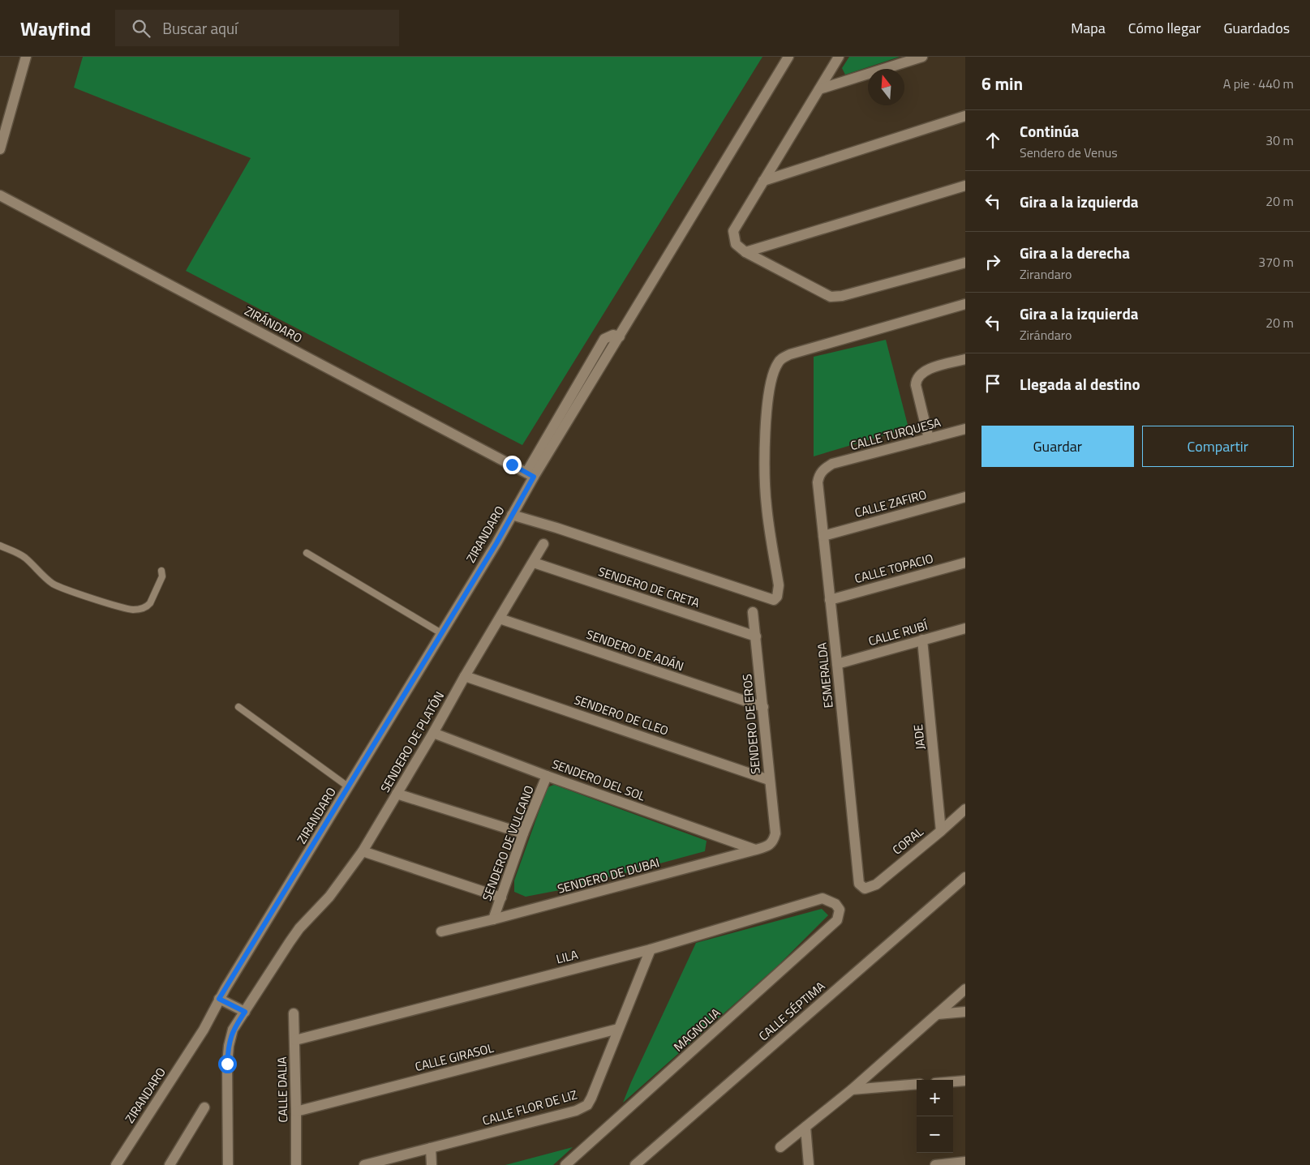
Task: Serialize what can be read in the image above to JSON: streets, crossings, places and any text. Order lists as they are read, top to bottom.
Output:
{
  "streets": {
    "street": [
      "ZIRÁNDARO",
      "CALLE TURQUESA",
      "CALLE ZAFIRO",
      "ZIRANDARO",
      "CALLE TOPACIO",
      "SENDERO DE CRETA",
      "CALLE RUBÍ",
      "SENDERO DE ADÁN",
      "ESMERALDA",
      "SENDERO DE CLEO",
      "SENDERO DE EROS",
      "JADE",
      "SENDERO DE PLATÓN",
      "SENDERO DEL SOL",
      "CORAL",
      "SENDERO DE VULCANO",
      "SENDERO DE DUBAI",
      "LILA",
      "CALLE SÉPTIMA",
      "MAGNOLIA",
      "CALLE GIRASOL",
      "CALLE DALIA",
      "CALLE FLOR DE LIZ"
    ]
  },
  "crossings": [
    ["ZIRÁNDARO", "ZIRANDARO"],
    ["CALLE TURQUESA", "ESMERALDA"],
    ["CALLE ZAFIRO", "ESMERALDA"],
    ["CALLE TOPACIO", "ESMERALDA"],
    ["SENDERO DE CRETA", "SENDERO DE EROS"],
    ["SENDERO DE CRETA", "SENDERO DE PLATÓN"],
    ["CALLE RUBÍ", "ESMERALDA"],
    ["CALLE RUBÍ", "JADE"],
    ["SENDERO DE ADÁN", "SENDERO DE EROS"],
    ["SENDERO DE ADÁN", "SENDERO DE PLATÓN"],
    ["ESMERALDA", "CORAL"],
    ["SENDERO DE CLEO", "SENDERO DE EROS"],
    ["SENDERO DE CLEO", "SENDERO DE PLATÓN"],
    ["SENDERO DE EROS", "SENDERO DE DUBAI"],
    ["JADE", "CORAL"],
    ["SENDERO DE PLATÓN", "SENDERO DEL SOL"],
    ["SENDERO DEL SOL", "SENDERO DE VULCANO"],
    ["SENDERO DEL SOL", "SENDERO DE DUBAI"],
    ["SENDERO DE VULCANO", "SENDERO DE DUBAI"],
    ["LILA", "MAGNOLIA"],
    ["LILA", "CALLE DALIA"],
    ["LILA", "CALLE FLOR DE LIZ"],
    ["CALLE GIRASOL", "CALLE DALIA"],
    ["CALLE GIRASOL", "CALLE FLOR DE LIZ"]
  ],
  "north": "top",
  "page": {
    "header": "Wayfind",
    "search": "Buscar aquí",
    "nav": ["Mapa", "Cómo llegar", "Guardados"],
    "heading": ["6 min", "A pie · 440 m"],
    "list": [
      ["Continúa", "Sendero de Venus", "30 m"],
      ["Gira a la izquierda", "20 m"],
      ["Gira a la derecha", "Zirandaro", "370 m"],
      ["Gira a la izquierda", "Zirándaro", "20 m"],
      "Llegada al destino"
    ],
    "buttons": ["Guardar", "Compartir"],
    "map_buttons": ["+", "−"]
  }
}
